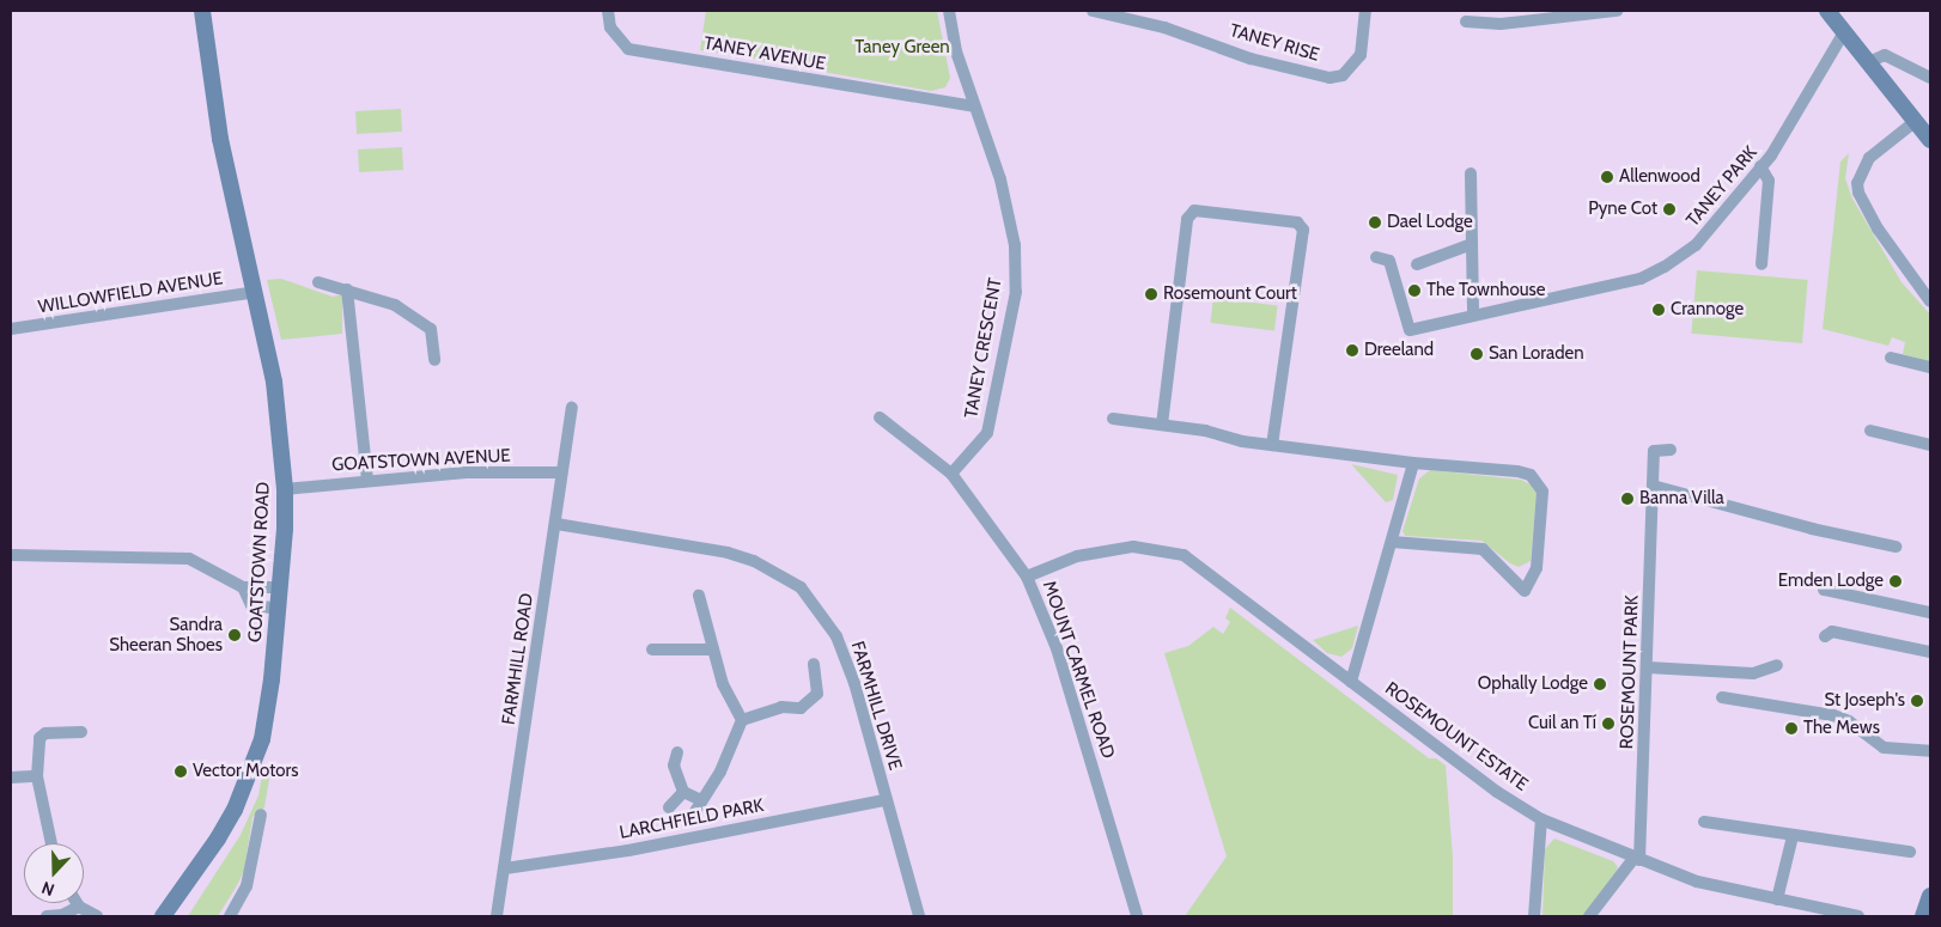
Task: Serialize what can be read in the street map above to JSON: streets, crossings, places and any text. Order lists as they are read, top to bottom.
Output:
{
  "streets": {
    "main road": ["GOATSTOWN ROAD"],
    "street": [
      "TANEY RISE",
      "TANEY AVENUE",
      "TANEY PARK",
      "WILLOWFIELD AVENUE",
      "TANEY CRESCENT",
      "GOATSTOWN AVENUE",
      "FARMHILL ROAD",
      "MOUNT CARMEL ROAD",
      "ROSEMOUNT PARK",
      "FARMHILL DRIVE",
      "ROSEMOUNT ESTATE",
      "LARCHFIELD PARK"
    ]
  },
  "crossings": [
    ["TANEY AVENUE", "TANEY CRESCENT"],
    ["WILLOWFIELD AVENUE", "GOATSTOWN ROAD"],
    ["TANEY CRESCENT", "MOUNT CARMEL ROAD"],
    ["GOATSTOWN AVENUE", "GOATSTOWN ROAD"],
    ["GOATSTOWN AVENUE", "FARMHILL ROAD"],
    ["FARMHILL ROAD", "FARMHILL DRIVE"],
    ["FARMHILL ROAD", "LARCHFIELD PARK"],
    ["MOUNT CARMEL ROAD", "ROSEMOUNT ESTATE"],
    ["ROSEMOUNT PARK", "ROSEMOUNT ESTATE"],
    ["FARMHILL DRIVE", "LARCHFIELD PARK"]
  ],
  "parks": ["Taney Green"],
  "places": [
    "Allenwood",
    "Pyne Cot",
    "Dael Lodge",
    "The Townhouse",
    "Rosemount Court",
    "Crannoge",
    "Dreeland",
    "San Loraden",
    "Banna Villa",
    "Emden Lodge",
    "Sandra Sheeran Shoes",
    "Ophally Lodge",
    "St Joseph's",
    "Cuil an Tí",
    "The Mews",
    "Vector Motors"
  ],
  "north": "bottom"
}
